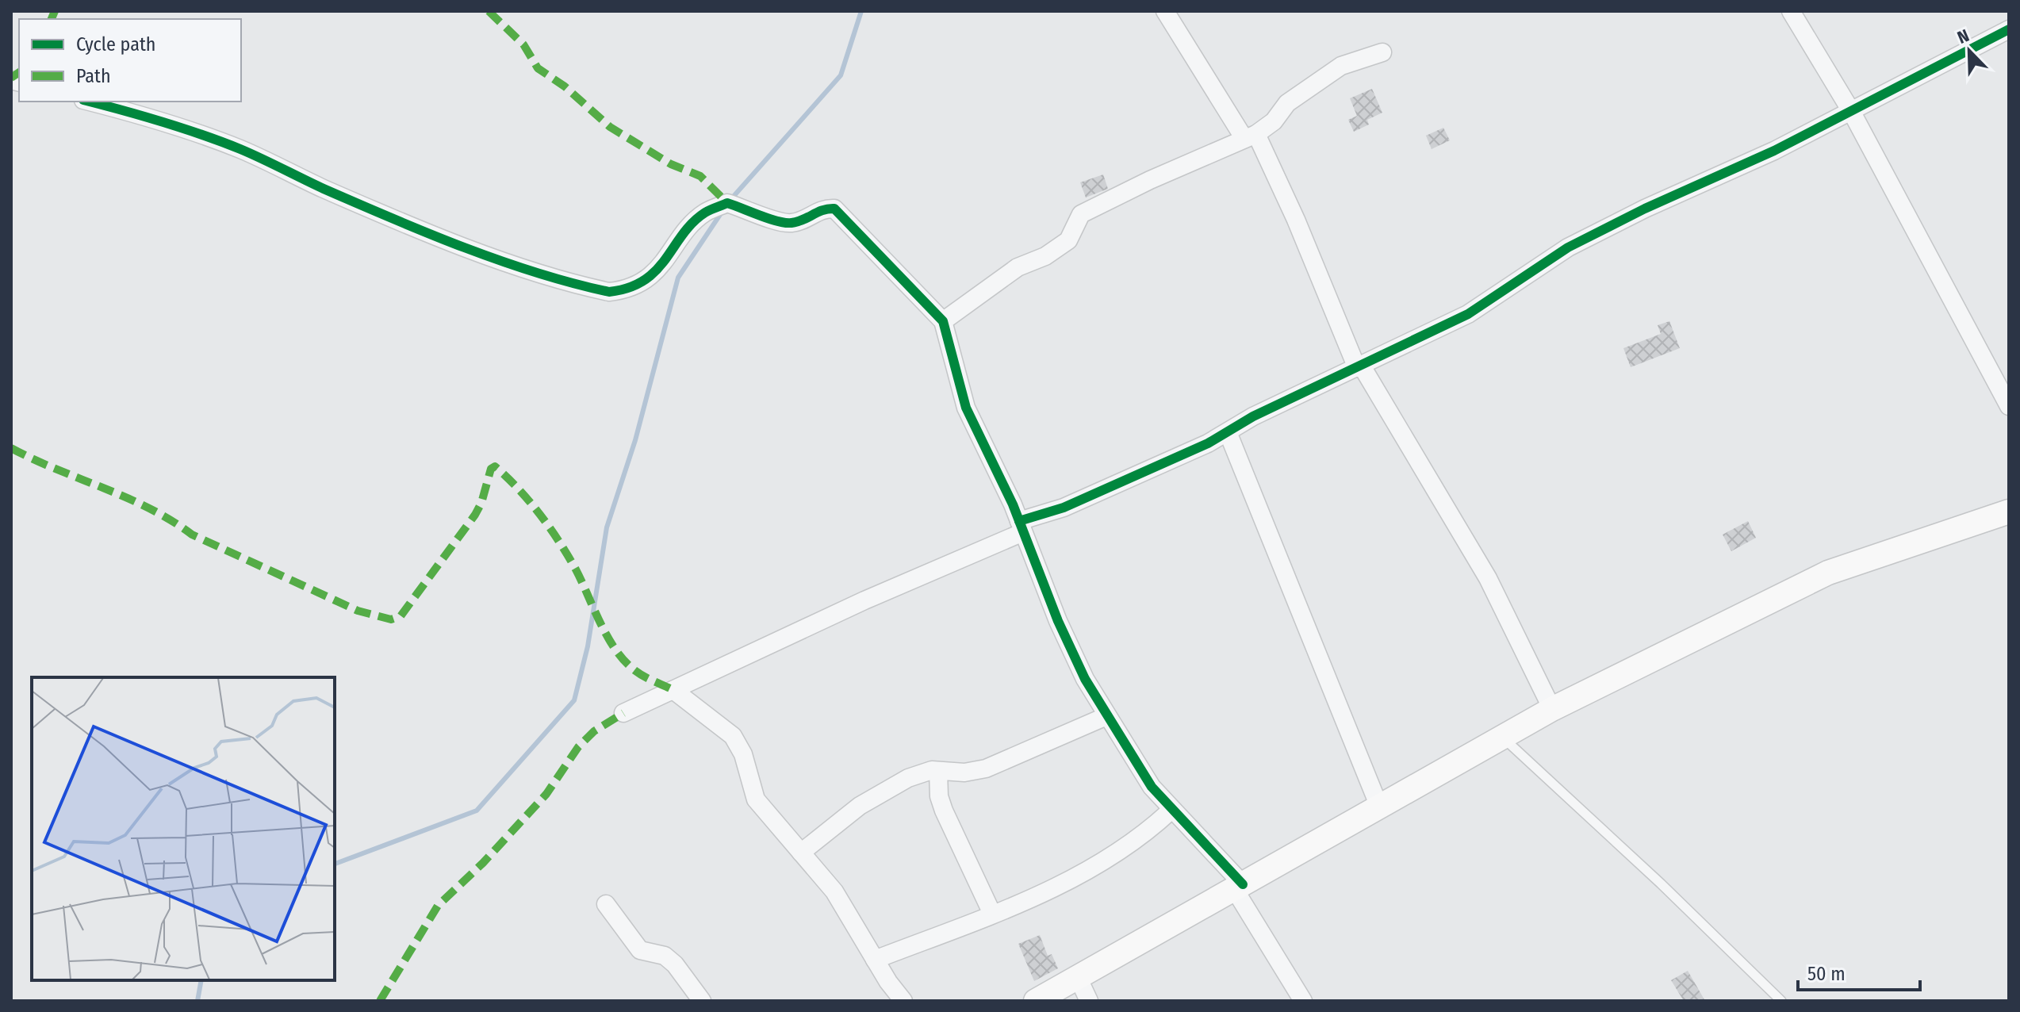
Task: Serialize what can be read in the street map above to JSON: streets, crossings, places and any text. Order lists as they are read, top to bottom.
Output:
{
  "legend": ["Cycle path", "Path"],
  "scale_bar": "50 m",
  "north": "top left"
}
